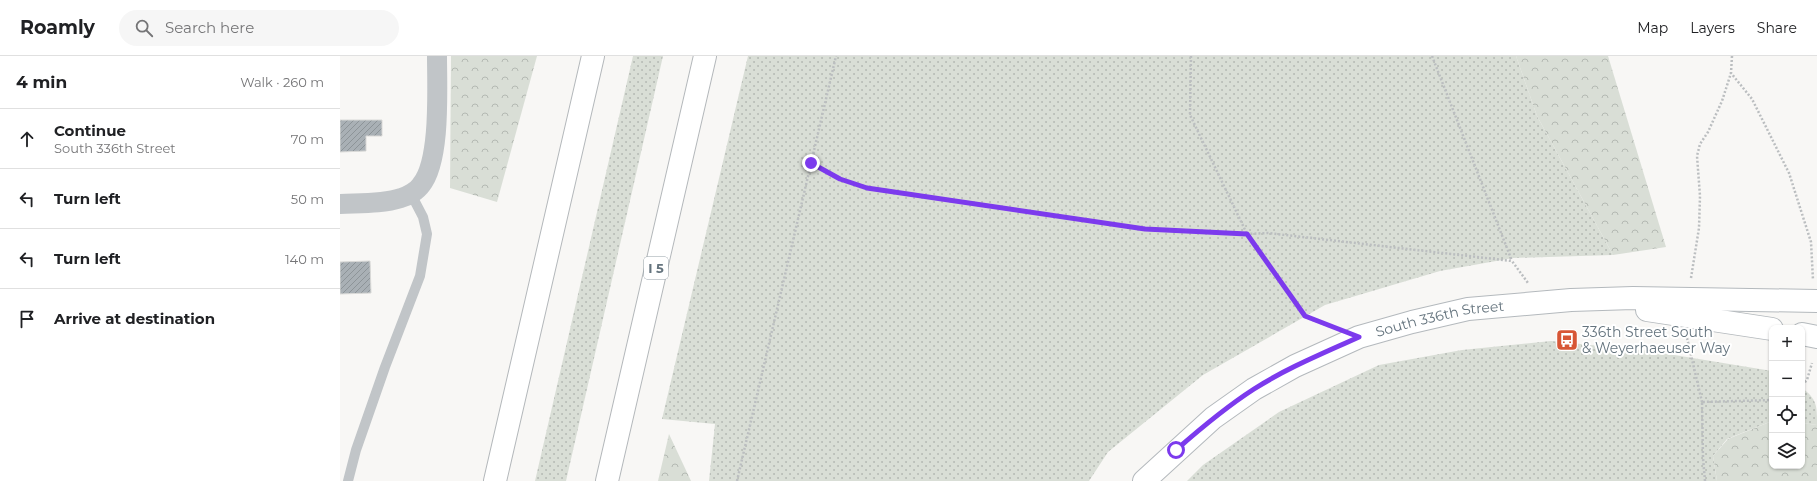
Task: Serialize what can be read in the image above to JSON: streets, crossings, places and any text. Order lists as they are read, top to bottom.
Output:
{
  "streets": {
    "main road": ["I 5", "South 336th Street"]
  },
  "places": {
    "bus stop": ["336th Street South & Weyerhaeuser Way"]
  },
  "page": {
    "header": "Roamly",
    "search": "Search here",
    "nav": ["Map", "Layers", "Share"],
    "heading": ["4 min", "Walk · 260 m"],
    "list": [
      ["Continue", "South 336th Street", "70 m"],
      ["Turn left", "50 m"],
      ["Turn left", "140 m"],
      "Arrive at destination"
    ],
    "map_buttons": ["+", "−"]
  }
}
